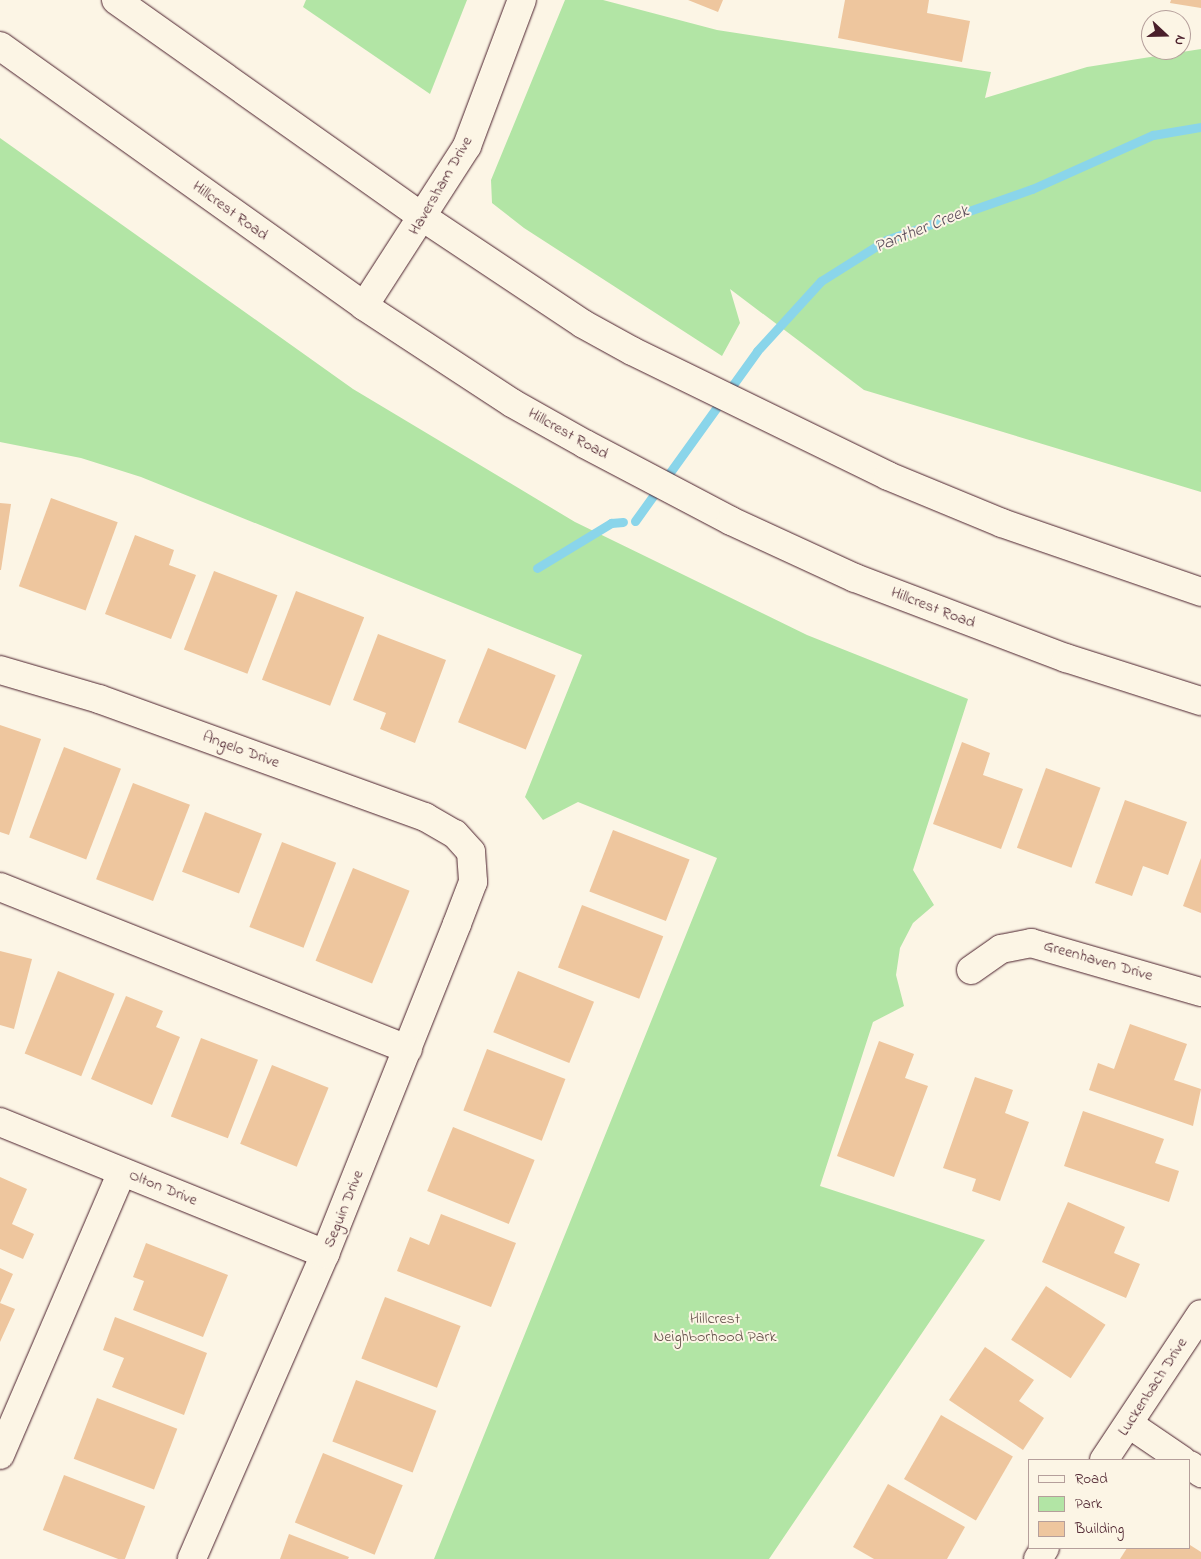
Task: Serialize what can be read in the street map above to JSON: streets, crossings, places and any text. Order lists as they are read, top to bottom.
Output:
{
  "streets": {
    "main road": [
      "Haversham Drive",
      "Hillcrest Road",
      "Angelo Drive",
      "Greenhaven Drive",
      "Olton Drive",
      "Seguin Drive",
      "Luckenbach Drive"
    ]
  },
  "crossings": [
    ["Haversham Drive", "Hillcrest Road"],
    ["Angelo Drive", "Seguin Drive"],
    ["Olton Drive", "Seguin Drive"]
  ],
  "water": ["Panther Creek"],
  "parks": ["Hillcrest Neighborhood Park"],
  "legend": ["Road", "Park", "Building"],
  "north": "right"
}
